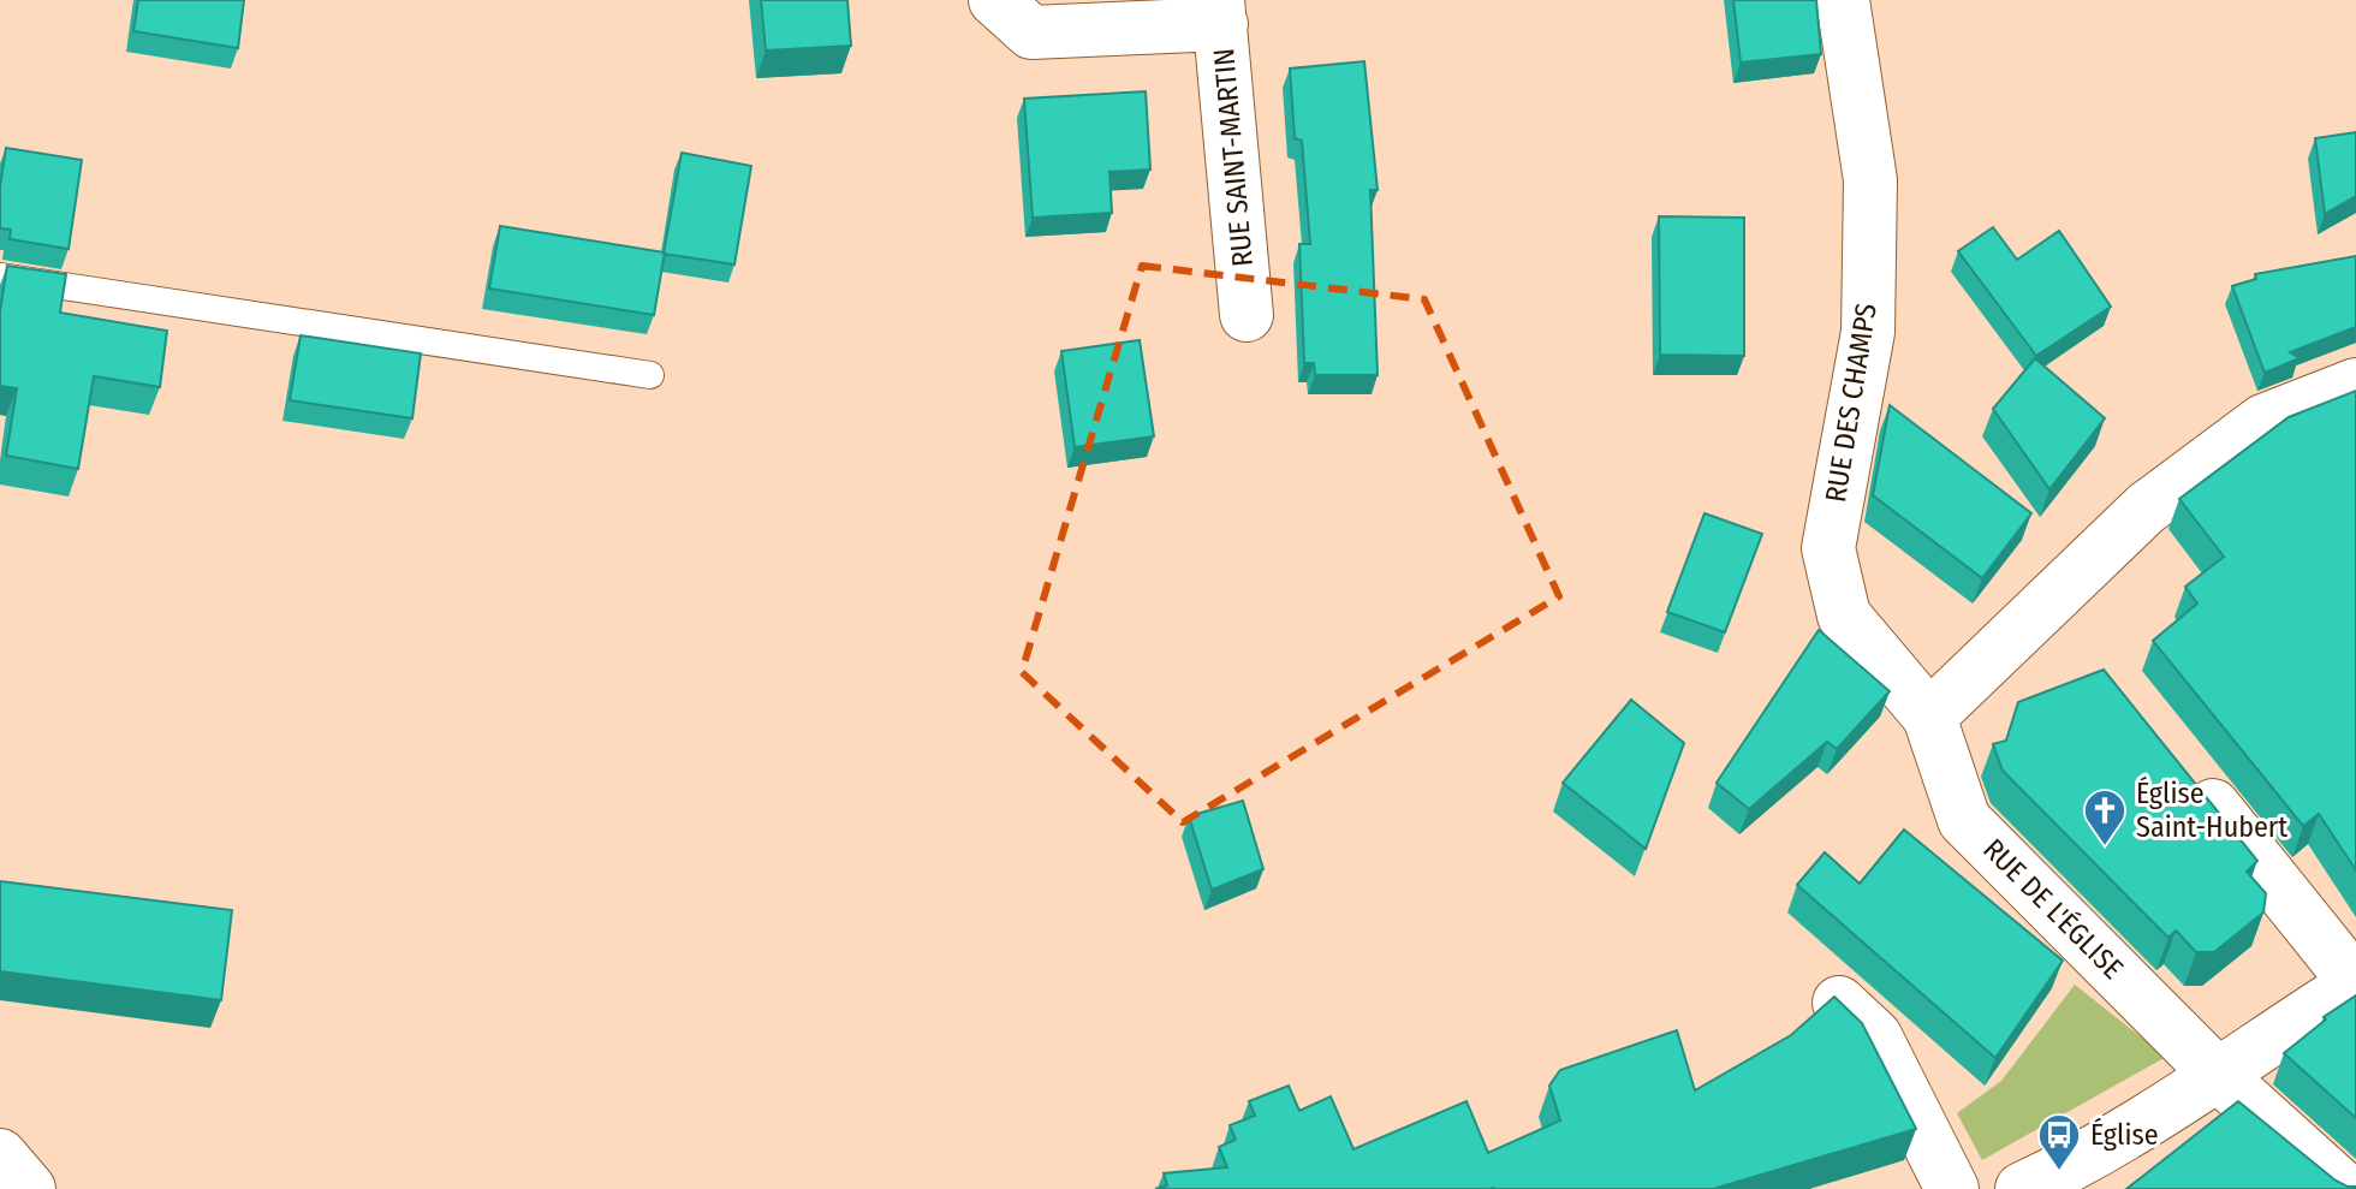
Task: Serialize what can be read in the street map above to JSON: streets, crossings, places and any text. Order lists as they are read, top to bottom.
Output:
{
  "streets": {
    "street": ["RUE SAINT-MARTIN", "RUE DES CHAMPS", "RUE DE L'ÉGLISE"]
  },
  "crossings": [
    ["RUE DES CHAMPS", "RUE DE L'ÉGLISE"]
  ],
  "places": {
    "church": ["Église Saint-Hubert"],
    "bus stop": ["Église"]
  }
}
